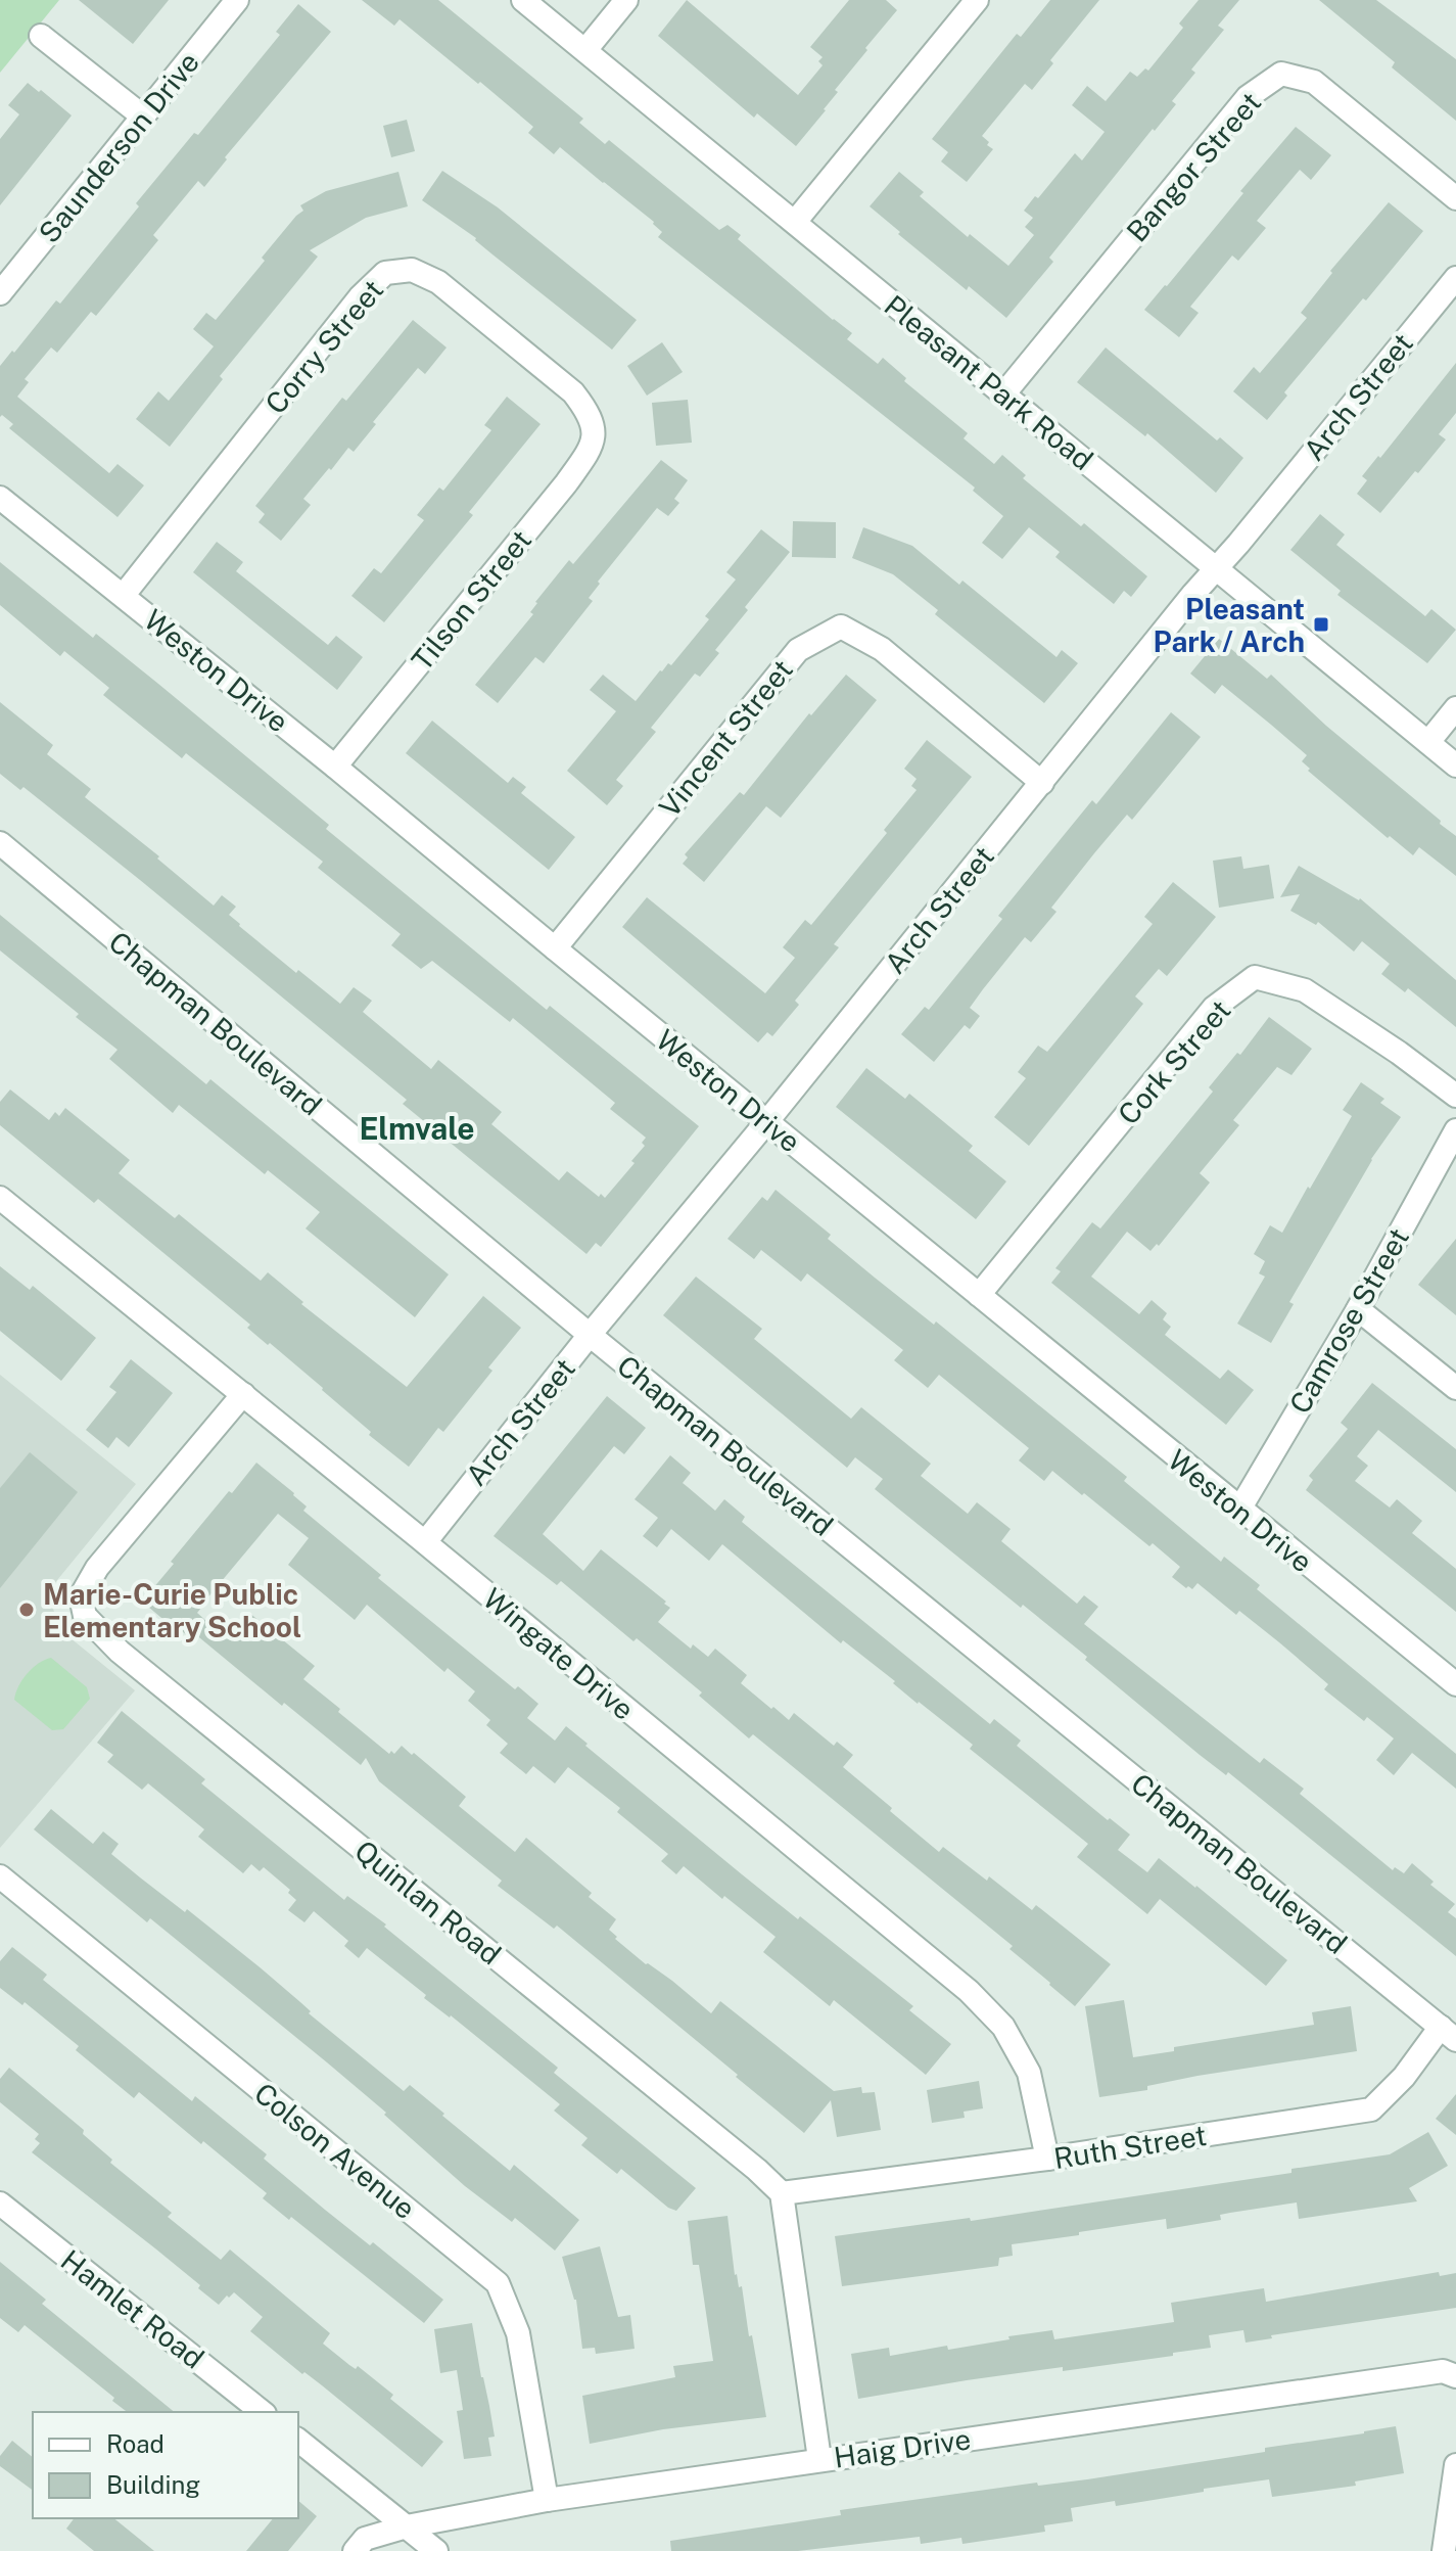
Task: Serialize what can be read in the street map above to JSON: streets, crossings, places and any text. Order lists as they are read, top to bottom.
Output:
{
  "streets": {
    "street": [
      "Saunderson Drive",
      "Bangor Street",
      "Corry Street",
      "Pleasant Park Road",
      "Arch Street",
      "Tilson Street",
      "Weston Drive",
      "Vincent Street",
      "Chapman Boulevard",
      "Cork Street",
      "Camrose Street",
      "Wingate Drive",
      "Quinlan Road",
      "Ruth Street",
      "Colson Avenue",
      "Hamlet Road",
      "Haig Drive"
    ]
  },
  "crossings": [
    ["Bangor Street", "Pleasant Park Road"],
    ["Corry Street", "Tilson Street"],
    ["Corry Street", "Weston Drive"],
    ["Pleasant Park Road", "Arch Street"],
    ["Arch Street", "Weston Drive"],
    ["Arch Street", "Vincent Street"],
    ["Arch Street", "Chapman Boulevard"],
    ["Arch Street", "Wingate Drive"],
    ["Tilson Street", "Weston Drive"],
    ["Weston Drive", "Vincent Street"],
    ["Weston Drive", "Cork Street"],
    ["Weston Drive", "Camrose Street"],
    ["Chapman Boulevard", "Ruth Street"],
    ["Wingate Drive", "Quinlan Road"],
    ["Wingate Drive", "Ruth Street"],
    ["Quinlan Road", "Ruth Street"],
    ["Colson Avenue", "Haig Drive"]
  ],
  "districts": ["Elmvale"],
  "places": {
    "transit": ["Pleasant Park / Arch"],
    "other": ["Marie-Curie Public Elementary School"]
  },
  "legend": ["Road", "Building"]
}
